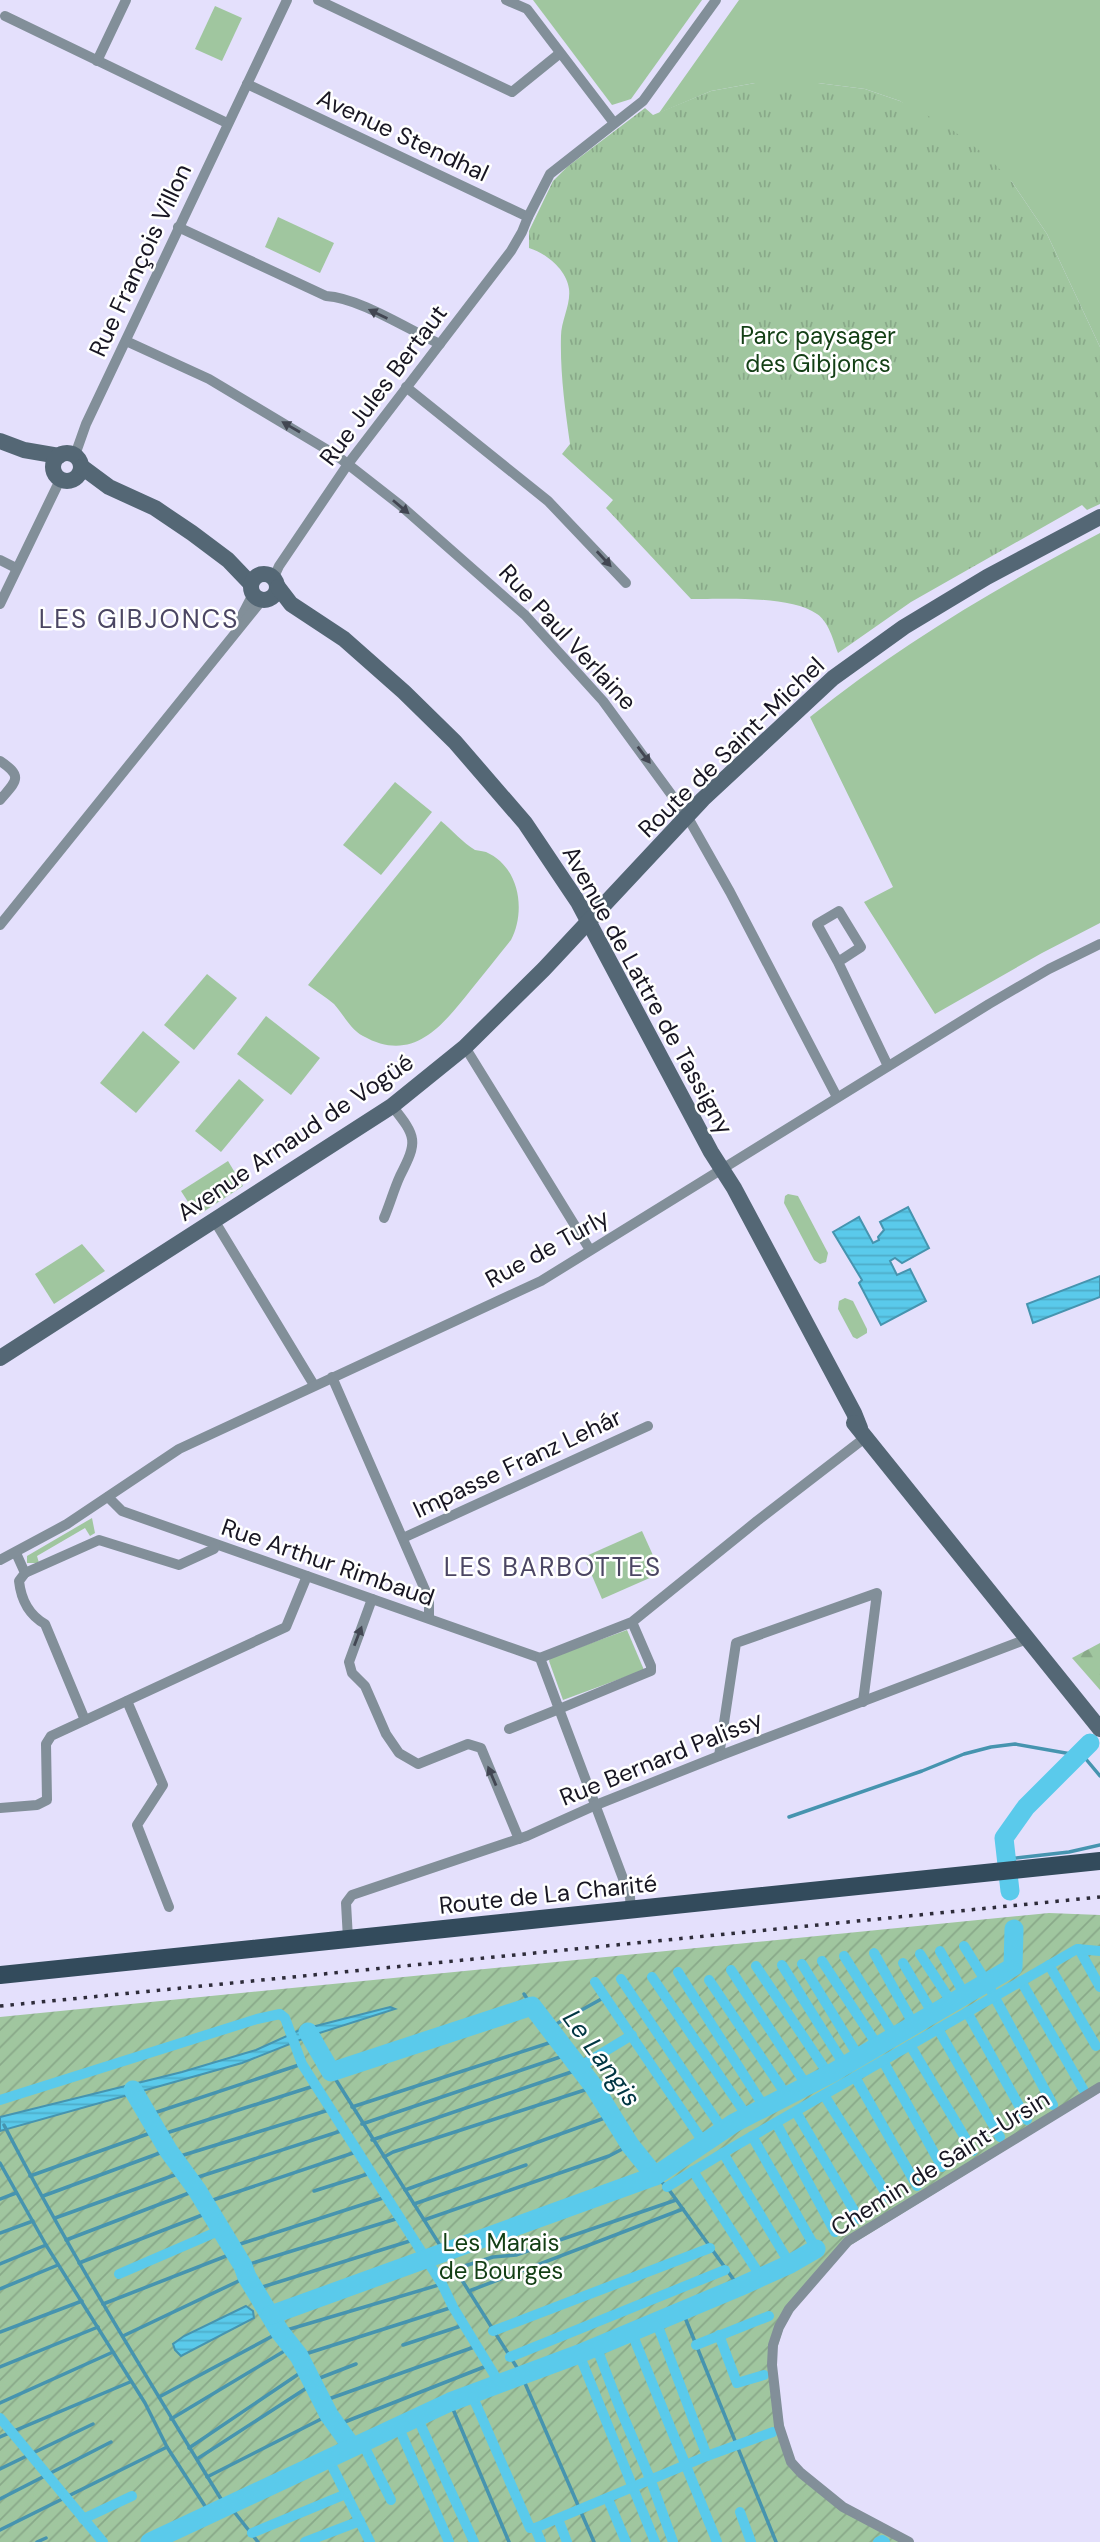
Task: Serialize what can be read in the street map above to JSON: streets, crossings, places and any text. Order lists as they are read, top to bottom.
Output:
{
  "streets": {
    "main road": [
      "Route de Saint-Michel",
      "Avenue de Lattre de Tassigny",
      "Avenue Arnaud de Vogüé",
      "Route de La Charité"
    ],
    "street": [
      "Avenue Stendhal",
      "Rue François Villon",
      "Rue Jules Bertaut",
      "Rue Paul Verlaine",
      "Rue de Turly",
      "Impasse Franz Lehár",
      "Rue Arthur Rimbaud",
      "Rue Bernard Palissy",
      "Chemin de Saint-Ursin"
    ]
  },
  "crossings": [
    ["Avenue Stendhal", "Rue François Villon"],
    ["Avenue Stendhal", "Rue Jules Bertaut"],
    ["Rue François Villon", "Rue Paul Verlaine"],
    ["Rue François Villon", "Avenue de Lattre de Tassigny"],
    ["Rue Jules Bertaut", "Rue Paul Verlaine"],
    ["Rue Jules Bertaut", "Avenue de Lattre de Tassigny"],
    ["Rue Paul Verlaine", "Route de Saint-Michel"],
    ["Rue Paul Verlaine", "Rue de Turly"],
    ["Route de Saint-Michel", "Avenue de Lattre de Tassigny"],
    ["Route de Saint-Michel", "Avenue Arnaud de Vogüé"],
    ["Avenue de Lattre de Tassigny", "Avenue Arnaud de Vogüé"],
    ["Avenue de Lattre de Tassigny", "Rue de Turly"],
    ["Avenue de Lattre de Tassigny", "Rue Bernard Palissy"],
    ["Rue de Turly", "Rue Arthur Rimbaud"],
    ["Rue Bernard Palissy", "Route de La Charité"]
  ],
  "districts": ["LES GIBJONCS", "LES BARBOTTES"],
  "water": ["Le Langis"],
  "parks": ["Parc paysager des Gibjoncs", "Les Marais de Bourges"]
}
